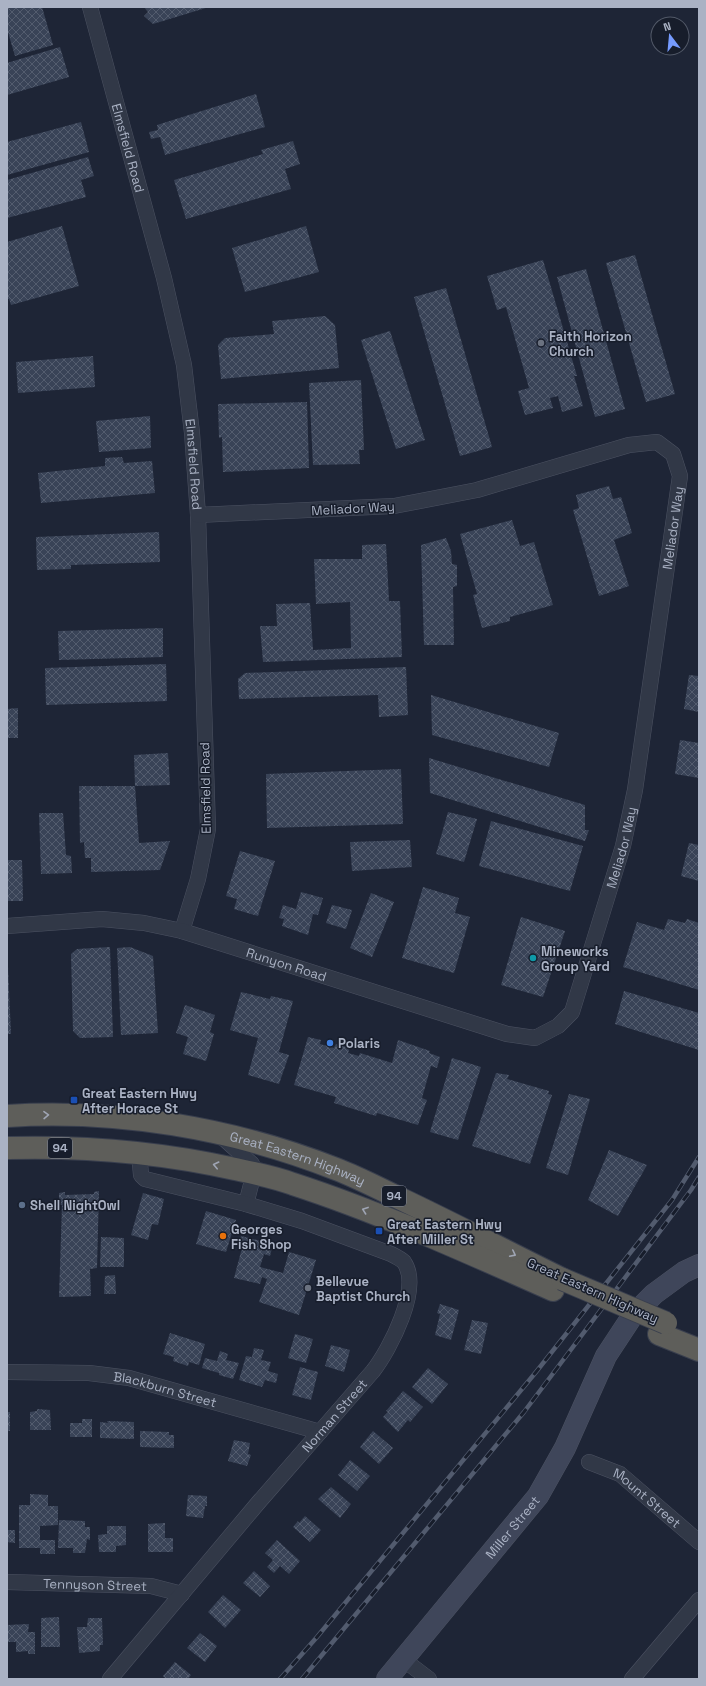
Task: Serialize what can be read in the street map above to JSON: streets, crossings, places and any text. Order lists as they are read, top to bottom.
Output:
{
  "streets": {
    "highway": ["94", "Great Eastern Highway"],
    "main road": ["Miller Street"],
    "street": [
      "Elmsfield Road",
      "Meliador Way",
      "Runyon Road",
      "Blackburn Street",
      "Norman Street",
      "Mount Street",
      "Tennyson Street"
    ]
  },
  "crossings": [
    ["Elmsfield Road", "Meliador Way"],
    ["Elmsfield Road", "Runyon Road"],
    ["Meliador Way", "Runyon Road"],
    ["Great Eastern Highway", "Norman Street"],
    ["Blackburn Street", "Norman Street"],
    ["Norman Street", "Tennyson Street"]
  ],
  "places": {
    "other": [
      "Faith Horizon Church",
      "Mineworks Group Yard",
      "Polaris",
      "Shell NightOwl",
      "Georges Fish Shop",
      "Bellevue Baptist Church"
    ],
    "transit": ["Great Eastern Hwy After Horace St", "Great Eastern Hwy After Miller St"]
  },
  "north": "top"
}
